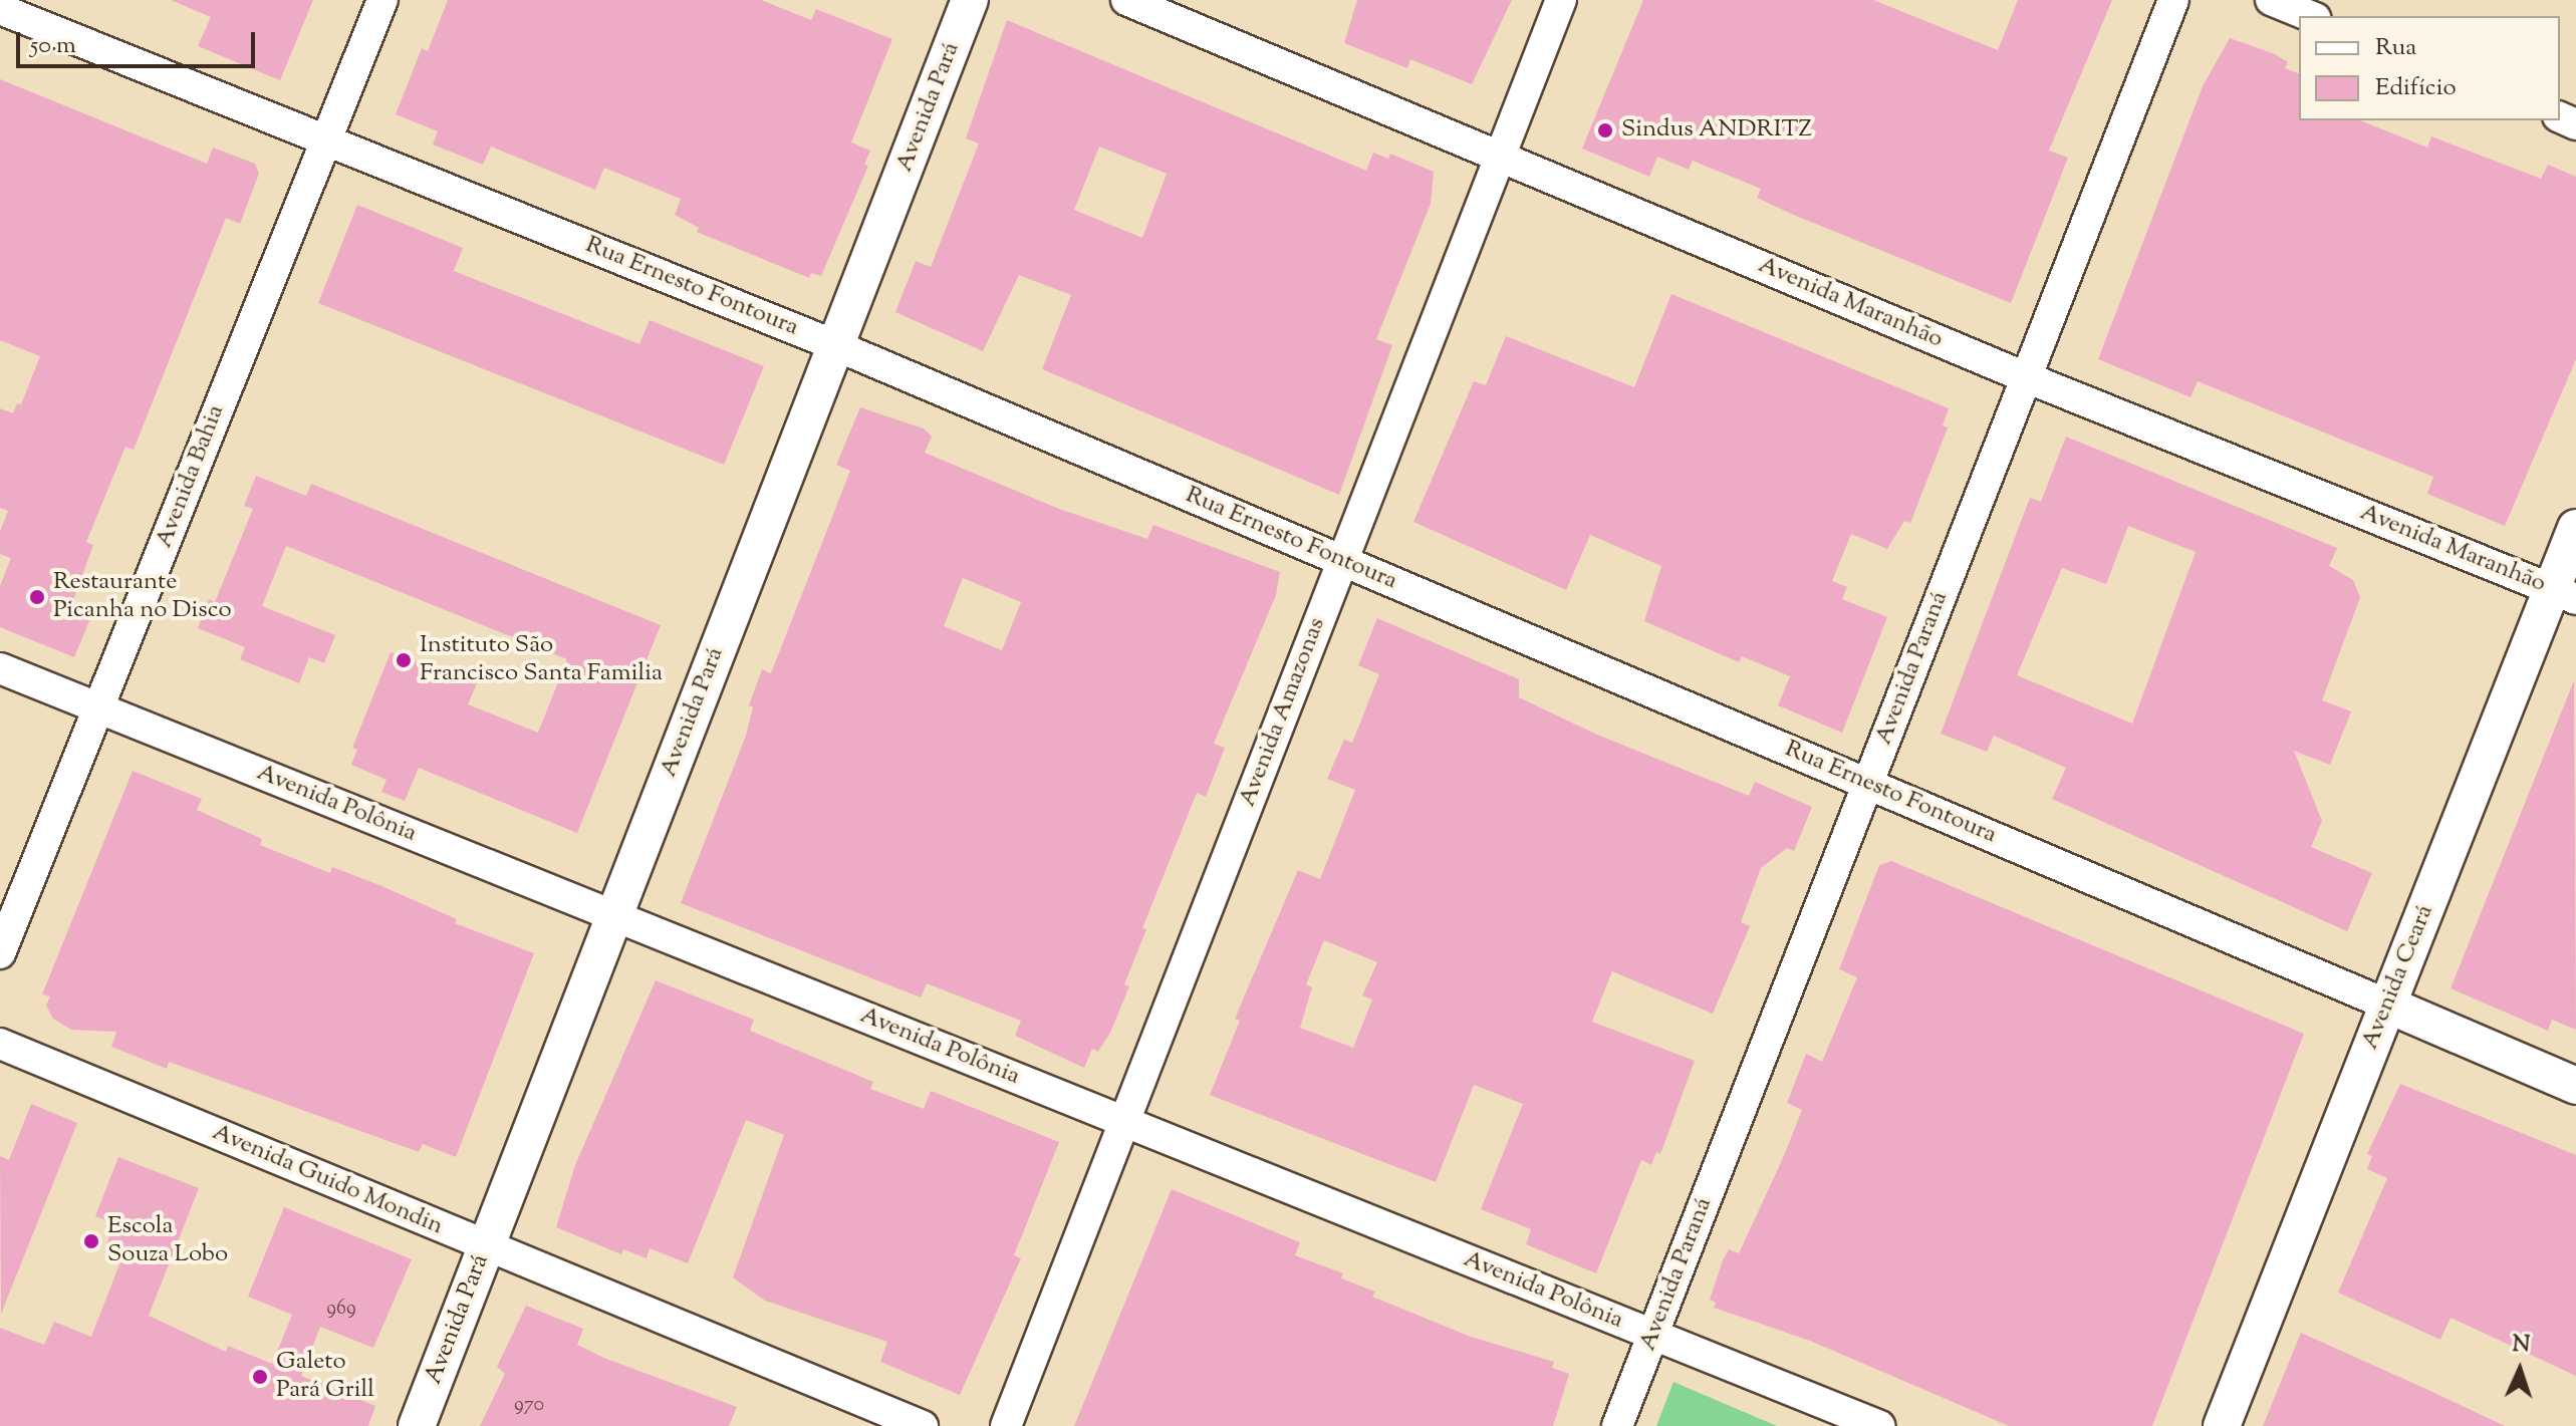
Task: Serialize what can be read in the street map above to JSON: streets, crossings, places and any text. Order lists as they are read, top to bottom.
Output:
{
  "streets": {
    "street": [
      "Avenida Pará",
      "Rua Ernesto Fontoura",
      "Avenida Maranhão",
      "Avenida Bahia",
      "Avenida Paraná",
      "Avenida Amazonas",
      "Avenida Polônia",
      "Avenida Ceará",
      "Avenida Guido Mondin"
    ]
  },
  "crossings": [
    ["Avenida Pará", "Rua Ernesto Fontoura"],
    ["Avenida Pará", "Avenida Polônia"],
    ["Avenida Pará", "Avenida Guido Mondin"],
    ["Rua Ernesto Fontoura", "Avenida Bahia"],
    ["Rua Ernesto Fontoura", "Avenida Paraná"],
    ["Rua Ernesto Fontoura", "Avenida Amazonas"],
    ["Rua Ernesto Fontoura", "Avenida Ceará"],
    ["Avenida Maranhão", "Avenida Paraná"],
    ["Avenida Maranhão", "Avenida Amazonas"],
    ["Avenida Maranhão", "Avenida Ceará"],
    ["Avenida Bahia", "Avenida Polônia"],
    ["Avenida Paraná", "Avenida Polônia"],
    ["Avenida Amazonas", "Avenida Polônia"]
  ],
  "places": [
    "Sindus ANDRITZ",
    "Restaurante Picanha no Disco",
    "Instituto São Francisco Santa Familia",
    "Escola Souza Lobo",
    "Galeto Pará Grill"
  ],
  "house_numbers": ["969", "970"],
  "legend": ["Rua", "Edifício"],
  "scale_bar": "50 m",
  "north": "top"
}
